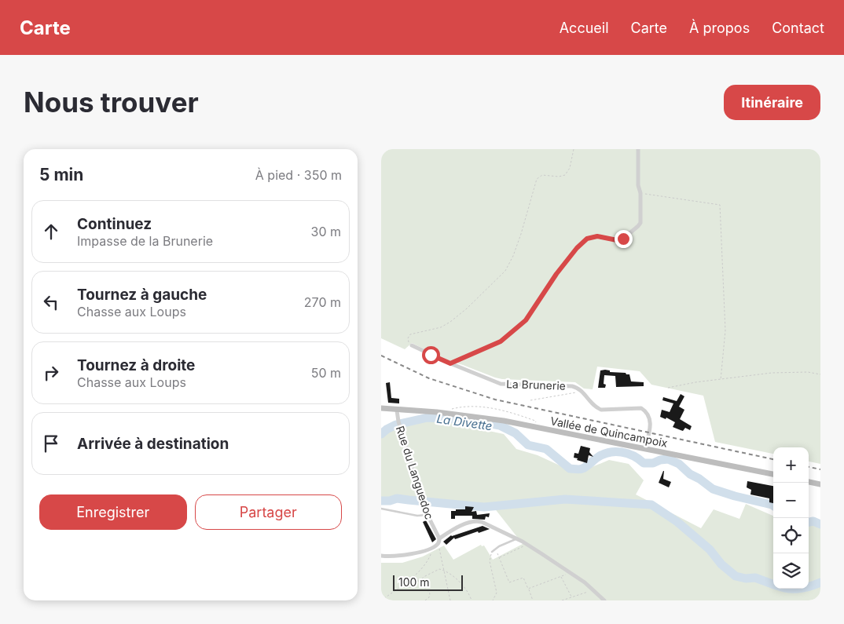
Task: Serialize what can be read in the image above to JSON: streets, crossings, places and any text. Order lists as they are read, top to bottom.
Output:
{
  "streets": {
    "main road": ["Vallée de Quincampoix"],
    "street": ["La Brunerie", "Rue du Languedoc"]
  },
  "crossings": [
    ["La Brunerie", "Vallée de Quincampoix"],
    ["Vallée de Quincampoix", "Rue du Languedoc"]
  ],
  "water": ["La Divette"],
  "scale_bar": "100 m",
  "page": {
    "header": "Carte",
    "nav": [
      "Accueil",
      "Carte",
      "À propos",
      "Contact"
    ],
    "buttons": [
      "Itinéraire",
      ["Enregistrer", "Partager"]
    ],
    "title": "Nous trouver",
    "heading": ["5 min", "À pied · 350 m"],
    "list": [
      ["Continuez", "Impasse de la Brunerie", "30 m"],
      ["Tournez à gauche", "Chasse aux Loups", "270 m"],
      ["Tournez à droite", "Chasse aux Loups", "50 m"],
      "Arrivée à destination"
    ],
    "map_buttons": ["+", "−"],
    "scale": "100 m"
  }
}
